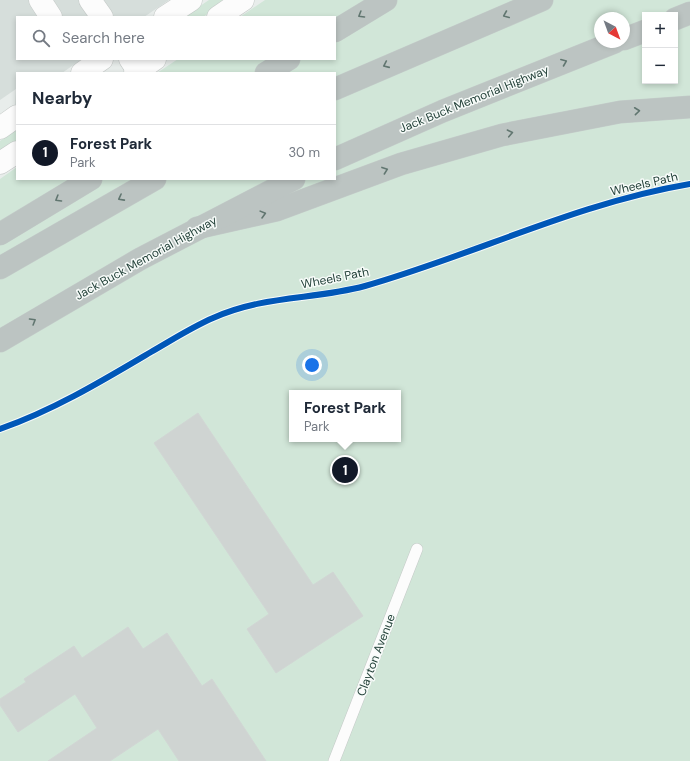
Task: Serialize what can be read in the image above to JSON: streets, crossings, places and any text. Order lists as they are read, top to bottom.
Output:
{
  "streets": {
    "highway": ["Jack Buck Memorial Highway"],
    "lane": ["Clayton Avenue"],
    "cycle path": ["Wheels Path"]
  },
  "north": "bottom right",
  "page": {
    "map_buttons": ["+", "−"],
    "search": "Search here",
    "heading": "Nearby",
    "list": [
      {
        "mark": "1",
        "name": "Forest Park",
        "note": "Park",
        "value": "30 m"
      }
    ],
    "popup": ["Forest Park", "Park"],
    "pins": "1"
  }
}
